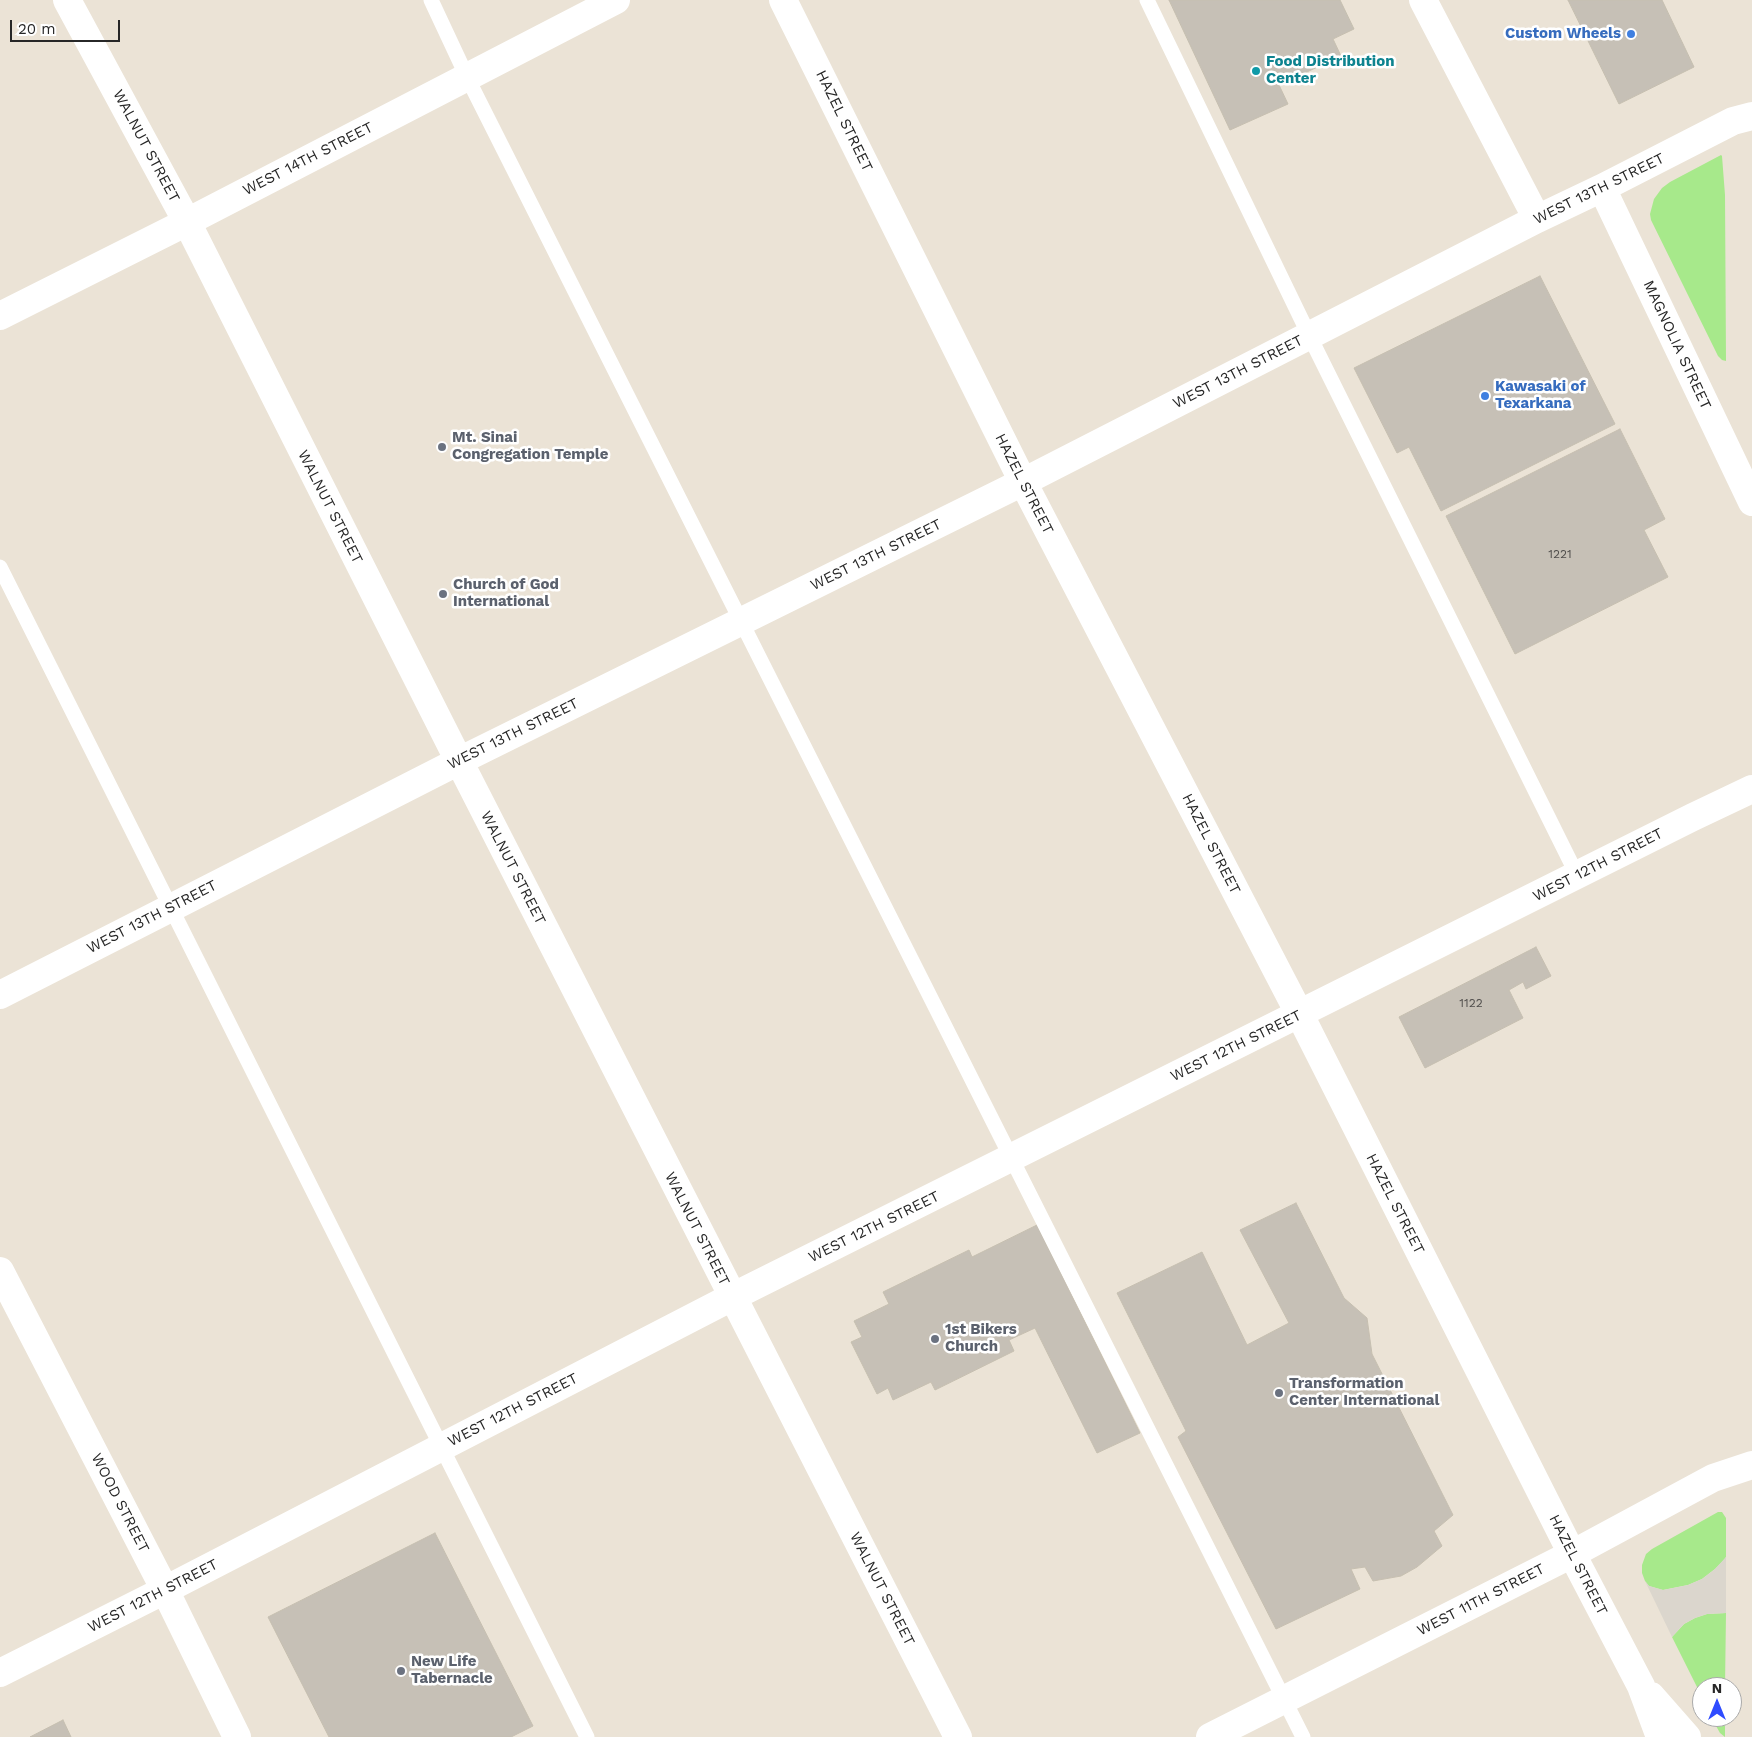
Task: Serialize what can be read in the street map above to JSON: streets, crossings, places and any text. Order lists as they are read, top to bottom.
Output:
{
  "streets": {
    "street": [
      "HAZEL STREET",
      "WALNUT STREET",
      "WEST 14TH STREET",
      "WEST 13TH STREET",
      "MAGNOLIA STREET",
      "WEST 12TH STREET",
      "WOOD STREET",
      "WEST 11TH STREET"
    ]
  },
  "crossings": [
    ["HAZEL STREET", "WEST 13TH STREET"],
    ["HAZEL STREET", "WEST 12TH STREET"],
    ["HAZEL STREET", "WEST 11TH STREET"],
    ["WALNUT STREET", "WEST 14TH STREET"],
    ["WALNUT STREET", "WEST 13TH STREET"],
    ["WALNUT STREET", "WEST 12TH STREET"],
    ["WEST 13TH STREET", "MAGNOLIA STREET"],
    ["WEST 12TH STREET", "WOOD STREET"]
  ],
  "places": [
    "Custom Wheels",
    "Food Distribution Center",
    "Kawasaki of Texarkana",
    "Mt. Sinai Congregation Temple",
    "Church of God International",
    "1st Bikers Church",
    "Transformation Center International",
    "New Life Tabernacle"
  ],
  "house_numbers": ["1221", "1122"],
  "scale_bar": "20 m",
  "north": "top"
}
